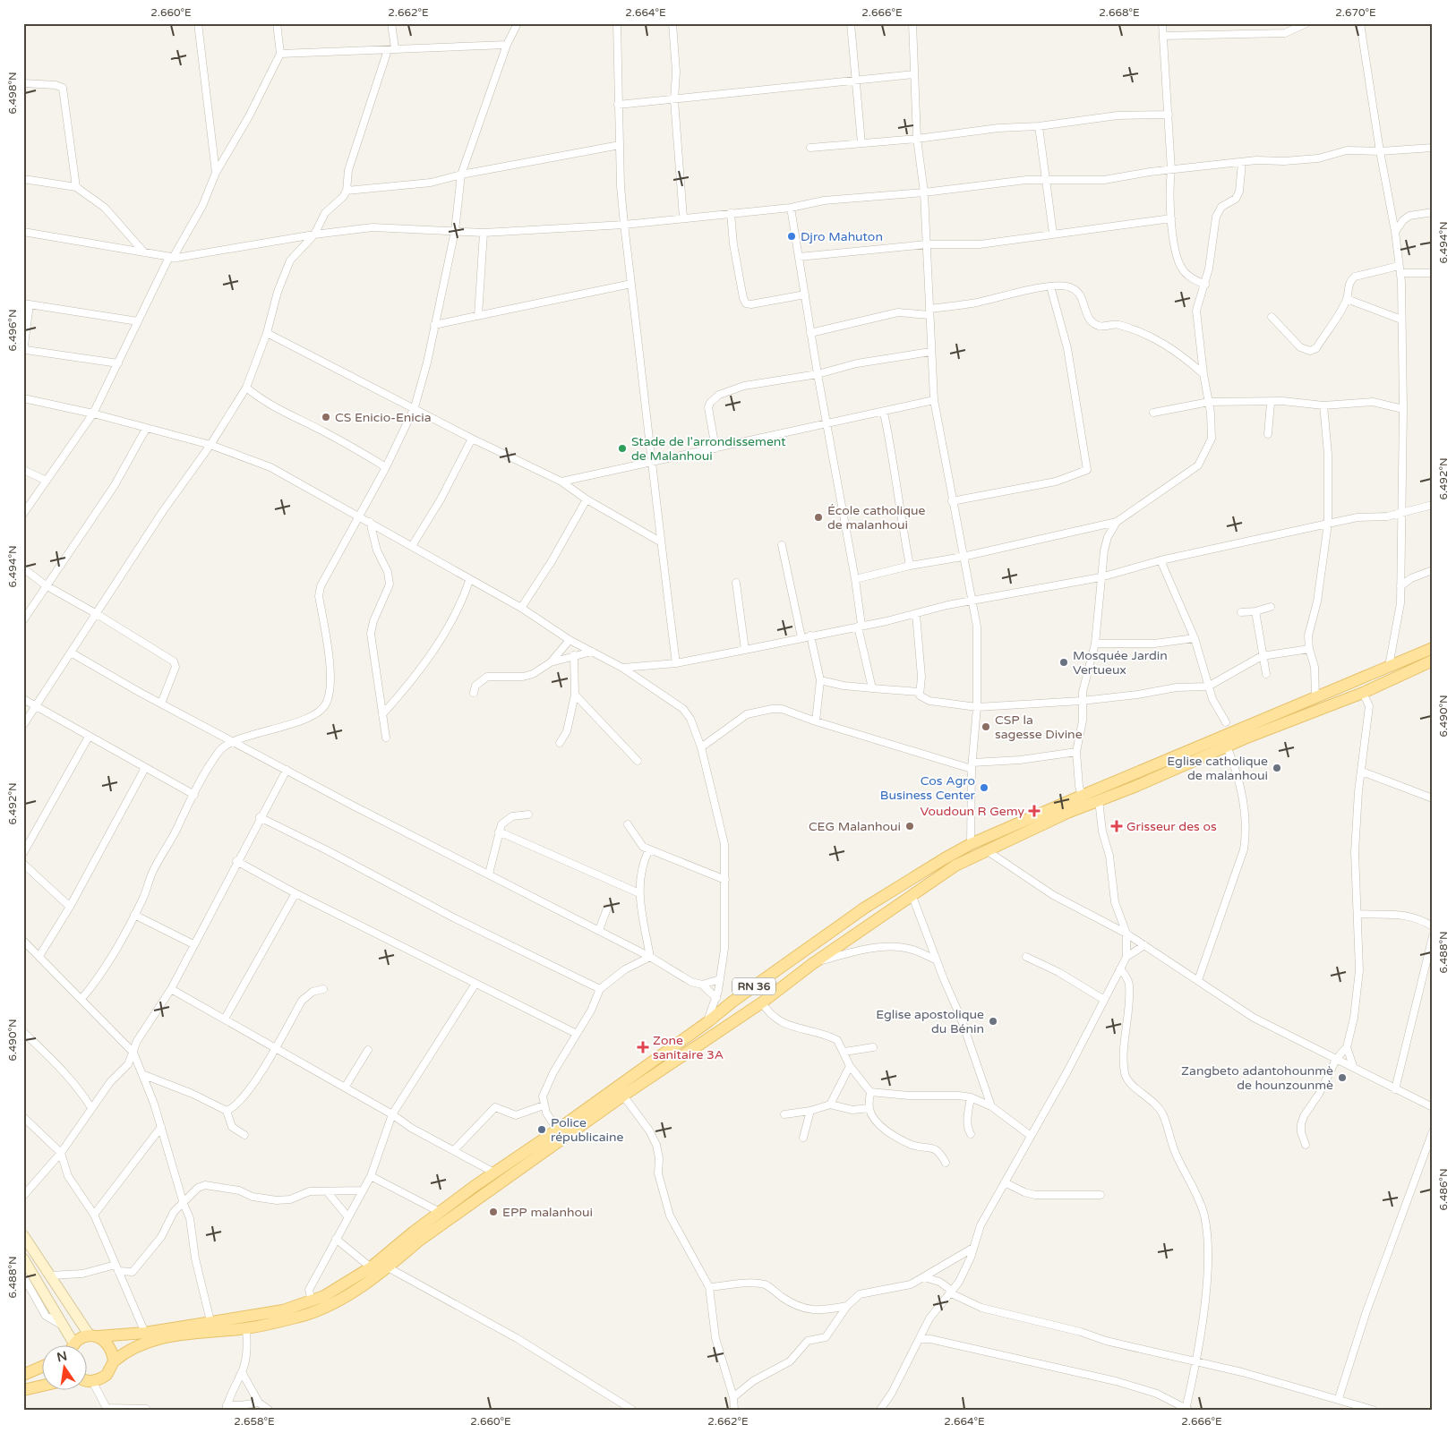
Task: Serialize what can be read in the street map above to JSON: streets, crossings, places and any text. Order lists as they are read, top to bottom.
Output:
{
  "streets": {
    "main road": ["RN 36"]
  },
  "places": {
    "other": [
      "Djro Mahuton",
      "CS Enicio-Enicia",
      "Stade de l'arrondissement de Malanhoui",
      "École catholique de malanhoui",
      "Mosquée Jardin Vertueux",
      "CSP la sagesse Divine",
      "Eglise catholique de malanhoui",
      "Cos Agro Business Center",
      "CEG Malanhoui",
      "Eglise apostolique du Bénin",
      "Zangbeto adantohounmè de hounzounmè",
      "Police républicaine",
      "EPP malanhoui"
    ],
    "health": ["Voudoun R Gemy", "Grisseur des os", "Zone sanitaire 3A"]
  },
  "north": "top",
  "coordinates": [
    "2.660°E",
    "2.662°E",
    "2.664°E",
    "2.666°E",
    "2.668°E",
    "2.670°E",
    "6.498°N",
    "6.494°N",
    "6.496°N",
    "6.492°N",
    "6.490°N",
    "6.488°N",
    "6.486°N",
    "2.658°E"
  ]
}
